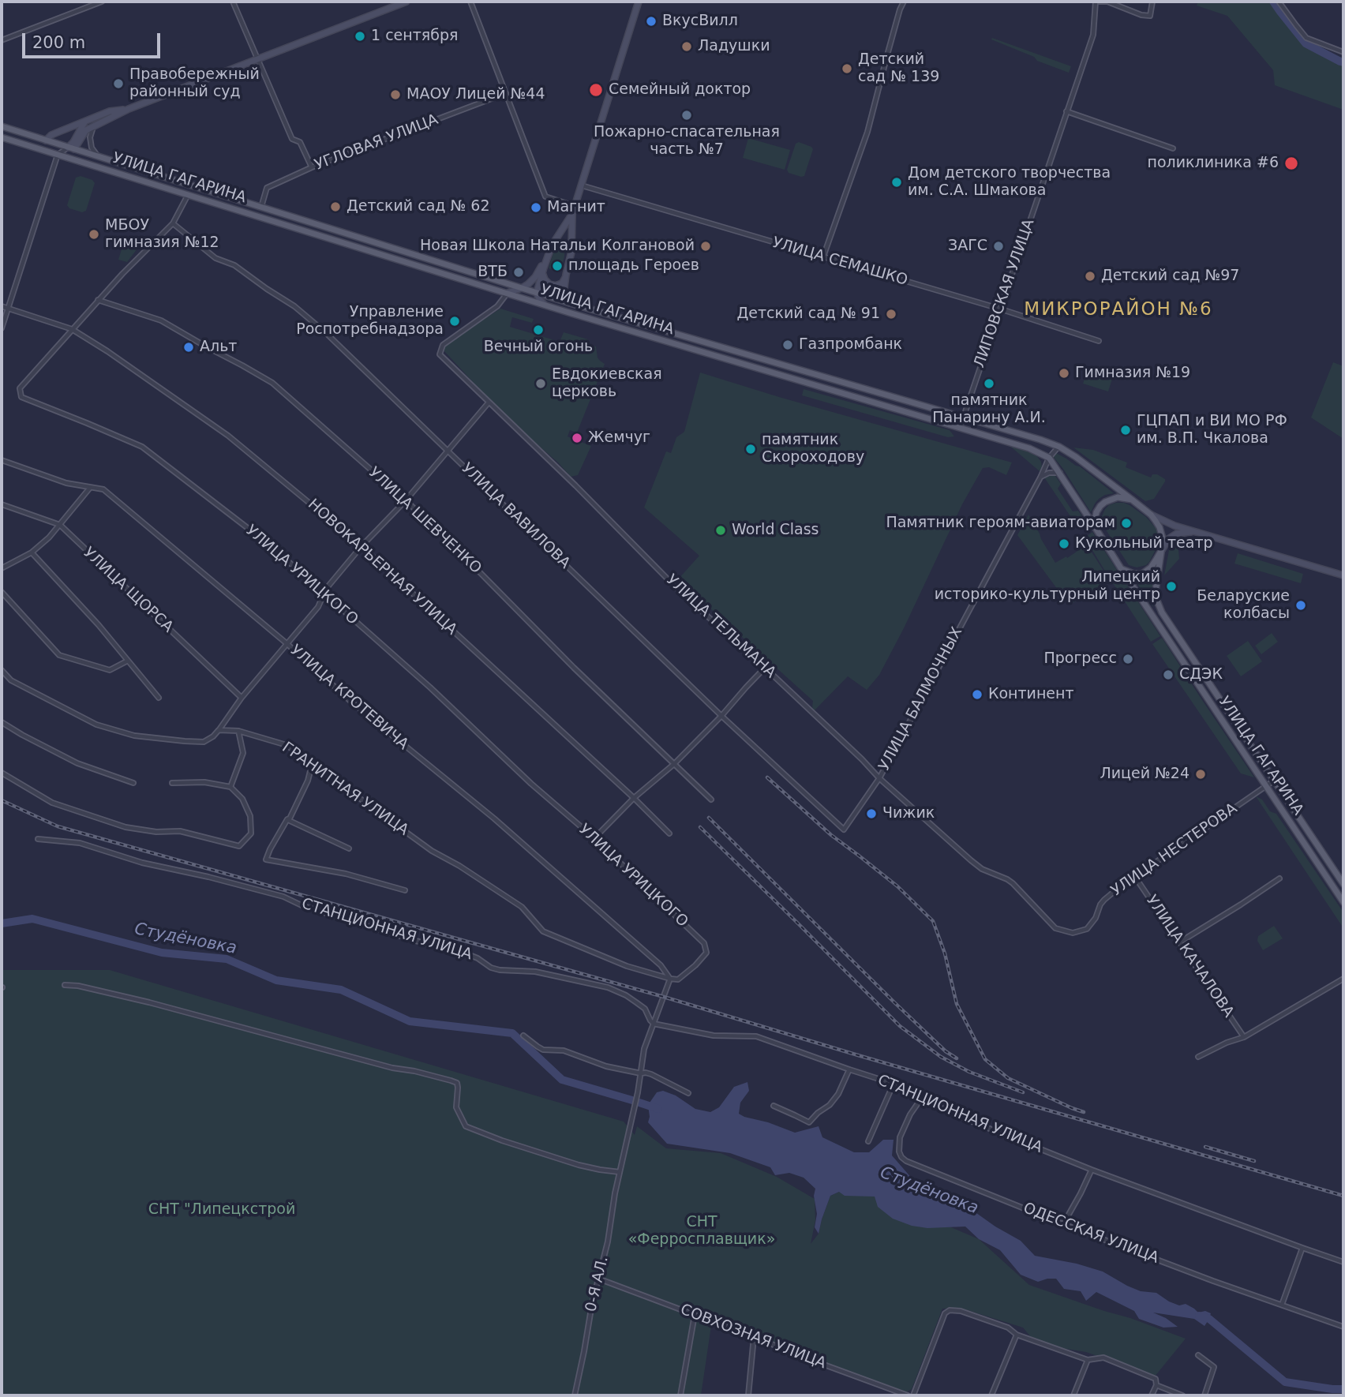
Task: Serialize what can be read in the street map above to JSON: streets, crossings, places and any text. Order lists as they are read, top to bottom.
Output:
{
  "streets": {
    "main road": ["УЛИЦА ГАГАРИНА"],
    "street": [
      "УГЛОВАЯ УЛИЦА",
      "УЛИЦА СЕМАШКО",
      "ЛИПОВСКАЯ УЛИЦА",
      "УЛИЦА ВАВИЛОВА",
      "УЛИЦА ШЕВЧЕНКО",
      "НОВОКАРЬЕРНАЯ УЛИЦА",
      "УЛИЦА УРИЦКОГО",
      "УЛИЦА ЩОРСА",
      "УЛИЦА ТЕЛЬМАНА",
      "УЛИЦА КРОТЕВИЧА",
      "УЛИЦА БАЛМОЧНЫХ",
      "ГРАНИТНАЯ УЛИЦА",
      "УЛИЦА НЕСТЕРОВА",
      "СТАНЦИОННАЯ УЛИЦА",
      "УЛИЦА КАЧАЛОВА",
      "ОДЕССКАЯ УЛИЦА",
      "0-Я АЛ.",
      "СОВХОЗНАЯ УЛИЦА"
    ]
  },
  "crossings": [
    ["УГЛОВАЯ УЛИЦА", "УЛИЦА ГАГАРИНА"],
    ["УЛИЦА ГАГАРИНА", "ЛИПОВСКАЯ УЛИЦА"],
    ["УЛИЦА ГАГАРИНА", "УЛИЦА УРИЦКОГО"],
    ["УЛИЦА ГАГАРИНА", "УЛИЦА ТЕЛЬМАНА"],
    ["УЛИЦА ГАГАРИНА", "УЛИЦА БАЛМОЧНЫХ"],
    ["УЛИЦА ГАГАРИНА", "УЛИЦА НЕСТЕРОВА"],
    ["УЛИЦА СЕМАШКО", "ЛИПОВСКАЯ УЛИЦА"],
    ["УЛИЦА ВАВИЛОВА", "УЛИЦА УРИЦКОГО"],
    ["УЛИЦА ВАВИЛОВА", "УЛИЦА БАЛМОЧНЫХ"],
    ["УЛИЦА ШЕВЧЕНКО", "УЛИЦА УРИЦКОГО"],
    ["НОВОКАРЬЕРНАЯ УЛИЦА", "УЛИЦА УРИЦКОГО"],
    ["УЛИЦА УРИЦКОГО", "УЛИЦА КРОТЕВИЧА"],
    ["УЛИЦА УРИЦКОГО", "ГРАНИТНАЯ УЛИЦА"],
    ["УЛИЦА УРИЦКОГО", "0-Я АЛ."],
    ["УЛИЦА ТЕЛЬМАНА", "УЛИЦА БАЛМОЧНЫХ"],
    ["УЛИЦА ТЕЛЬМАНА", "УЛИЦА НЕСТЕРОВА"],
    ["УЛИЦА КРОТЕВИЧА", "ГРАНИТНАЯ УЛИЦА"],
    ["УЛИЦА КРОТЕВИЧА", "0-Я АЛ."],
    ["ГРАНИТНАЯ УЛИЦА", "0-Я АЛ."],
    ["УЛИЦА НЕСТЕРОВА", "УЛИЦА КАЧАЛОВА"],
    ["СТАНЦИОННАЯ УЛИЦА", "ОДЕССКАЯ УЛИЦА"],
    ["СТАНЦИОННАЯ УЛИЦА", "0-Я АЛ."],
    ["0-Я АЛ.", "СОВХОЗНАЯ УЛИЦА"]
  ],
  "districts": ["МИКРОРАЙОН №6"],
  "water": ["Студёновка"],
  "parks": ["СНТ \"Липецкстрой", "СНТ «Ферросплавщик»"],
  "places": [
    "ВкусВилл",
    "1 сентября",
    "Ладушки",
    "Детский сад № 139",
    "Правобережный районный суд",
    "Семейный доктор",
    "МАОУ Лицей №44",
    "Пожарно-спасательная часть №7",
    "поликлиника #6",
    "Дом детского творчества им. С.А. Шмакова",
    "Детский сад № 62",
    "Магнит",
    "МБОУ гимназия №12",
    "Новая Школа Натальи Колгановой",
    "ЗАГС",
    "площадь Героев",
    "ВТБ",
    "Детский сад №97",
    "Детский сад № 91",
    "Управление Роспотребнадзора",
    "Вечный огонь",
    "Газпромбанк",
    "Альт",
    "Гимназия №19",
    "Евдокиевская церковь",
    "памятник Панарину А.И.",
    "ГЦПАП и ВИ МО РФ им. В.П. Чкалова",
    "Жемчуг",
    "памятник Скороходову",
    "Памятник героям-авиаторам",
    "World Class",
    "Кукольный театр",
    "Липецкий историко-культурный центр",
    "Беларуские колбасы",
    "Прогресс",
    "СДЭК",
    "Континент",
    "Лицей №24",
    "Чижик"
  ],
  "scale_bar": "200 m"
}
